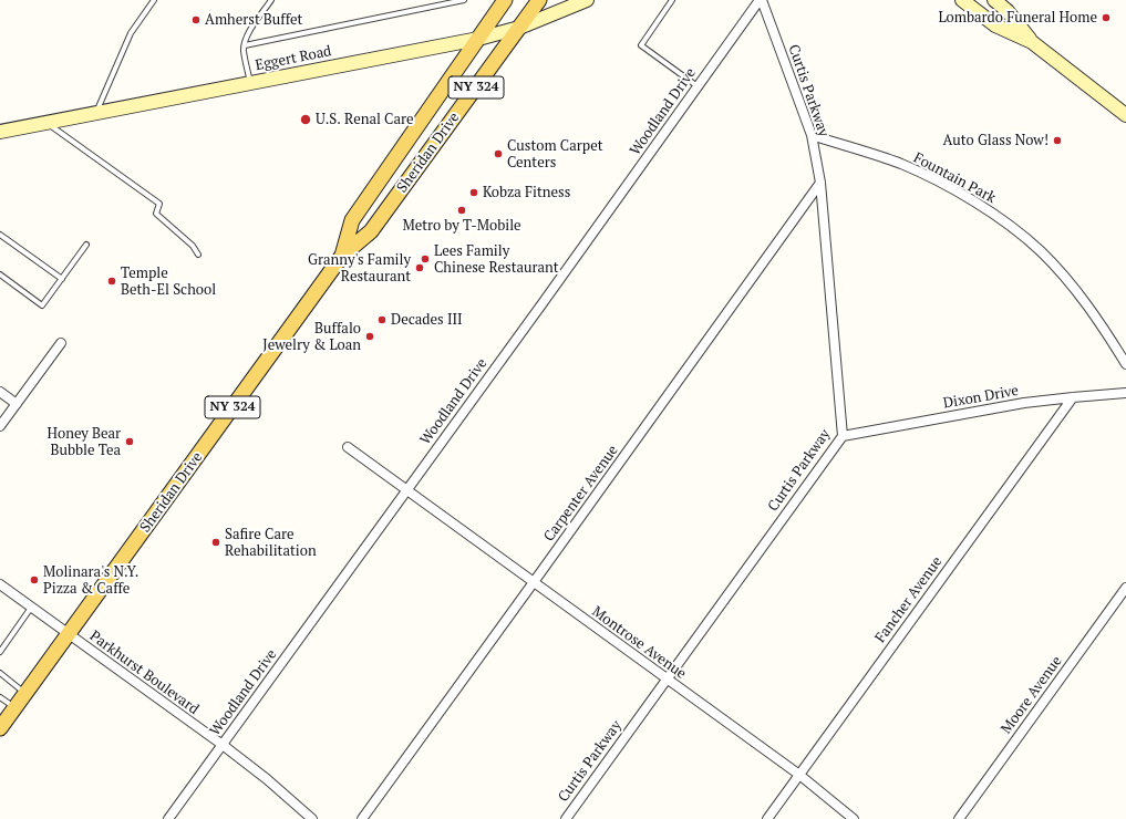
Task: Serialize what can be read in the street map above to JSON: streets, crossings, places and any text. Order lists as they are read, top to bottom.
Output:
{
  "streets": {
    "main road": ["NY 324", "Sheridan Drive"],
    "street": [
      "Eggert Road",
      "Curtis Parkway",
      "Woodland Drive",
      "Fountain Park",
      "Dixon Drive",
      "Carpenter Avenue",
      "Fancher Avenue",
      "Montrose Avenue",
      "Parkhurst Boulevard",
      "Moore Avenue"
    ]
  },
  "crossings": [
    ["Eggert Road", "Sheridan Drive"],
    ["Curtis Parkway", "Woodland Drive"],
    ["Curtis Parkway", "Fountain Park"],
    ["Curtis Parkway", "Dixon Drive"],
    ["Curtis Parkway", "Carpenter Avenue"],
    ["Curtis Parkway", "Montrose Avenue"],
    ["Woodland Drive", "Montrose Avenue"],
    ["Woodland Drive", "Parkhurst Boulevard"],
    ["Sheridan Drive", "Parkhurst Boulevard"],
    ["Dixon Drive", "Fancher Avenue"],
    ["Carpenter Avenue", "Montrose Avenue"],
    ["Fancher Avenue", "Montrose Avenue"]
  ],
  "places": [
    "Lombardo Funeral Home",
    "Amherst Buffet",
    "U.S. Renal Care",
    "Auto Glass Now!",
    "Custom Carpet Centers",
    "Kobza Fitness",
    "Metro by T-Mobile",
    "Lees Family Chinese Restaurant",
    "Granny's Family Restaurant",
    "Temple Beth-El School",
    "Decades III",
    "Buffalo Jewelry & Loan",
    "Honey Bear Bubble Tea",
    "Safire Care Rehabilitation",
    "Molinara's N.Y. Pizza & Caffe"
  ]
}
